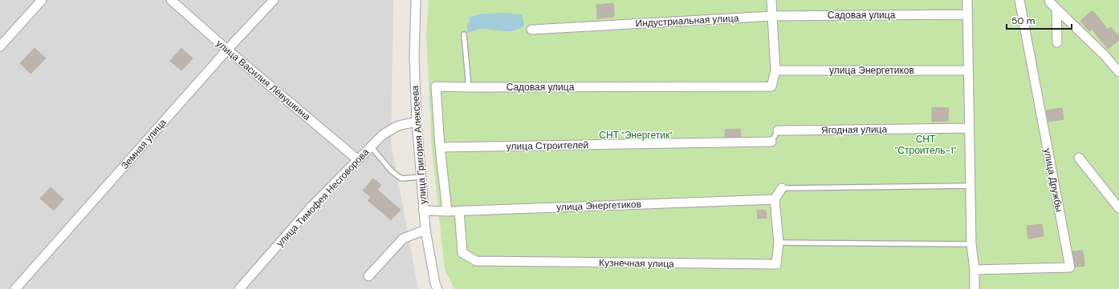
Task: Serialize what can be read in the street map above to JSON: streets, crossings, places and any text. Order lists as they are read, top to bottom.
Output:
{
  "streets": {
    "street": [
      "Садовая улица",
      "Индустриальная улица",
      "улица Энергетиков",
      "улица Василия Лёвушкина",
      "Ягодная улица",
      "Земная улица",
      "улица Григория Алексеева",
      "улица Строителей",
      "улица Дружбы",
      "улица Тимофея Несговорова",
      "Кузнечная улица"
    ]
  },
  "crossings": [
    ["Садовая улица", "Индустриальная улица"],
    ["Садовая улица", "улица Энергетиков"],
    ["Садовая улица", "улица Строителей"],
    ["улица Энергетиков", "улица Григория Алексеева"],
    ["улица Энергетиков", "Кузнечная улица"],
    ["улица Василия Лёвушкина", "Земная улица"],
    ["улица Василия Лёвушкина", "улица Тимофея Несговорова"],
    ["улица Григория Алексеева", "улица Тимофея Несговорова"]
  ],
  "parks": ["СНТ \"Энергетик\"", "СНТ \"Строитель-1\""],
  "scale_bar": "50 m"
}
